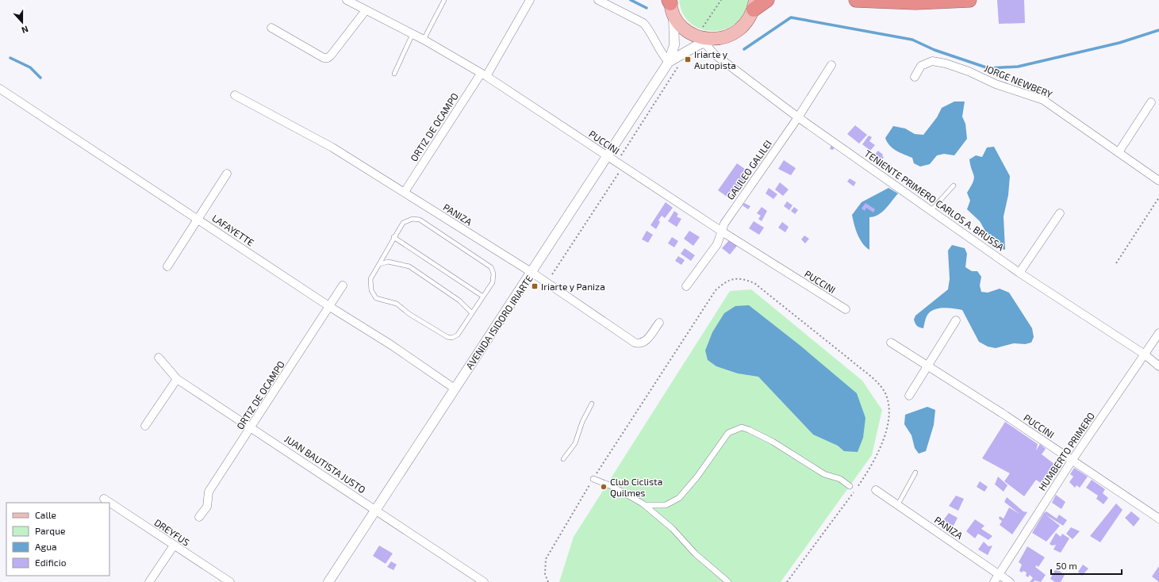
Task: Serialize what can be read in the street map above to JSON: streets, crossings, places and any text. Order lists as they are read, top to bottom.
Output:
{
  "streets": {
    "street": [
      "JORGE NEWBERY",
      "ORTIZ DE OCAMPO",
      "PUCCINI",
      "GALILEO GALILEI",
      "TENIENTE PRIMERO CARLOS A. BRUSSA",
      "PANIZA",
      "LAFAYETTE",
      "AVENIDA ISIDORO IRIARTE",
      "HUMBERTO PRIMERO",
      "JUAN BAUTISTA JUSTO",
      "DREYFUS"
    ]
  },
  "crossings": [
    ["ORTIZ DE OCAMPO", "PUCCINI"],
    ["ORTIZ DE OCAMPO", "PANIZA"],
    ["ORTIZ DE OCAMPO", "LAFAYETTE"],
    ["ORTIZ DE OCAMPO", "JUAN BAUTISTA JUSTO"],
    ["PUCCINI", "GALILEO GALILEI"],
    ["PUCCINI", "AVENIDA ISIDORO IRIARTE"],
    ["PUCCINI", "HUMBERTO PRIMERO"],
    ["GALILEO GALILEI", "TENIENTE PRIMERO CARLOS A. BRUSSA"],
    ["TENIENTE PRIMERO CARLOS A. BRUSSA", "AVENIDA ISIDORO IRIARTE"],
    ["TENIENTE PRIMERO CARLOS A. BRUSSA", "HUMBERTO PRIMERO"],
    ["PANIZA", "AVENIDA ISIDORO IRIARTE"],
    ["PANIZA", "HUMBERTO PRIMERO"],
    ["LAFAYETTE", "AVENIDA ISIDORO IRIARTE"],
    ["AVENIDA ISIDORO IRIARTE", "JUAN BAUTISTA JUSTO"]
  ],
  "places": {
    "transit": ["Iriarte y Autopista", "Iriarte y Paniza"],
    "other": ["Club Ciclista Quilmes"]
  },
  "legend": [
    "Calle",
    "Parque",
    "Agua",
    "Edificio"
  ],
  "scale_bar": "50 m",
  "north": "bottom"
}
